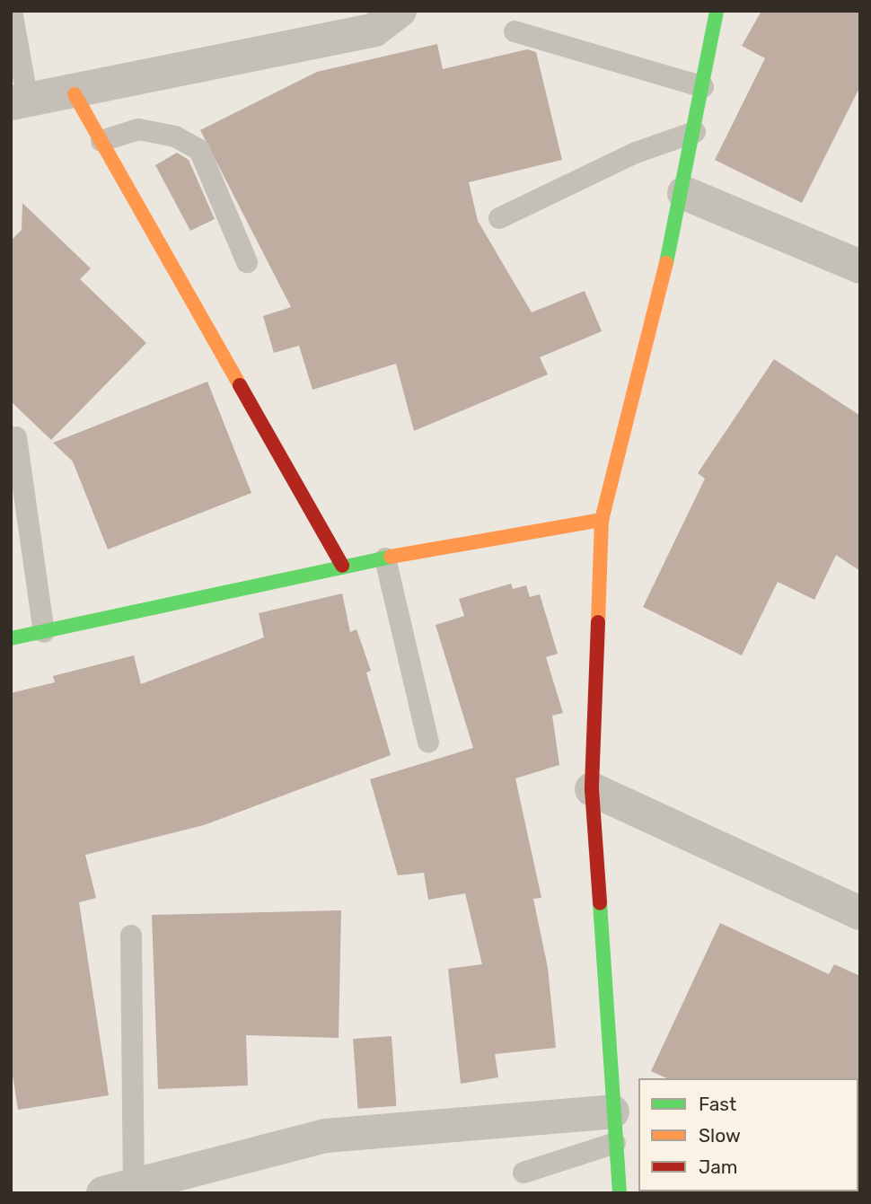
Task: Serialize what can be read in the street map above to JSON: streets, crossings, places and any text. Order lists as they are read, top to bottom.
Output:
{
  "legend": ["Fast", "Slow", "Jam"]
}
